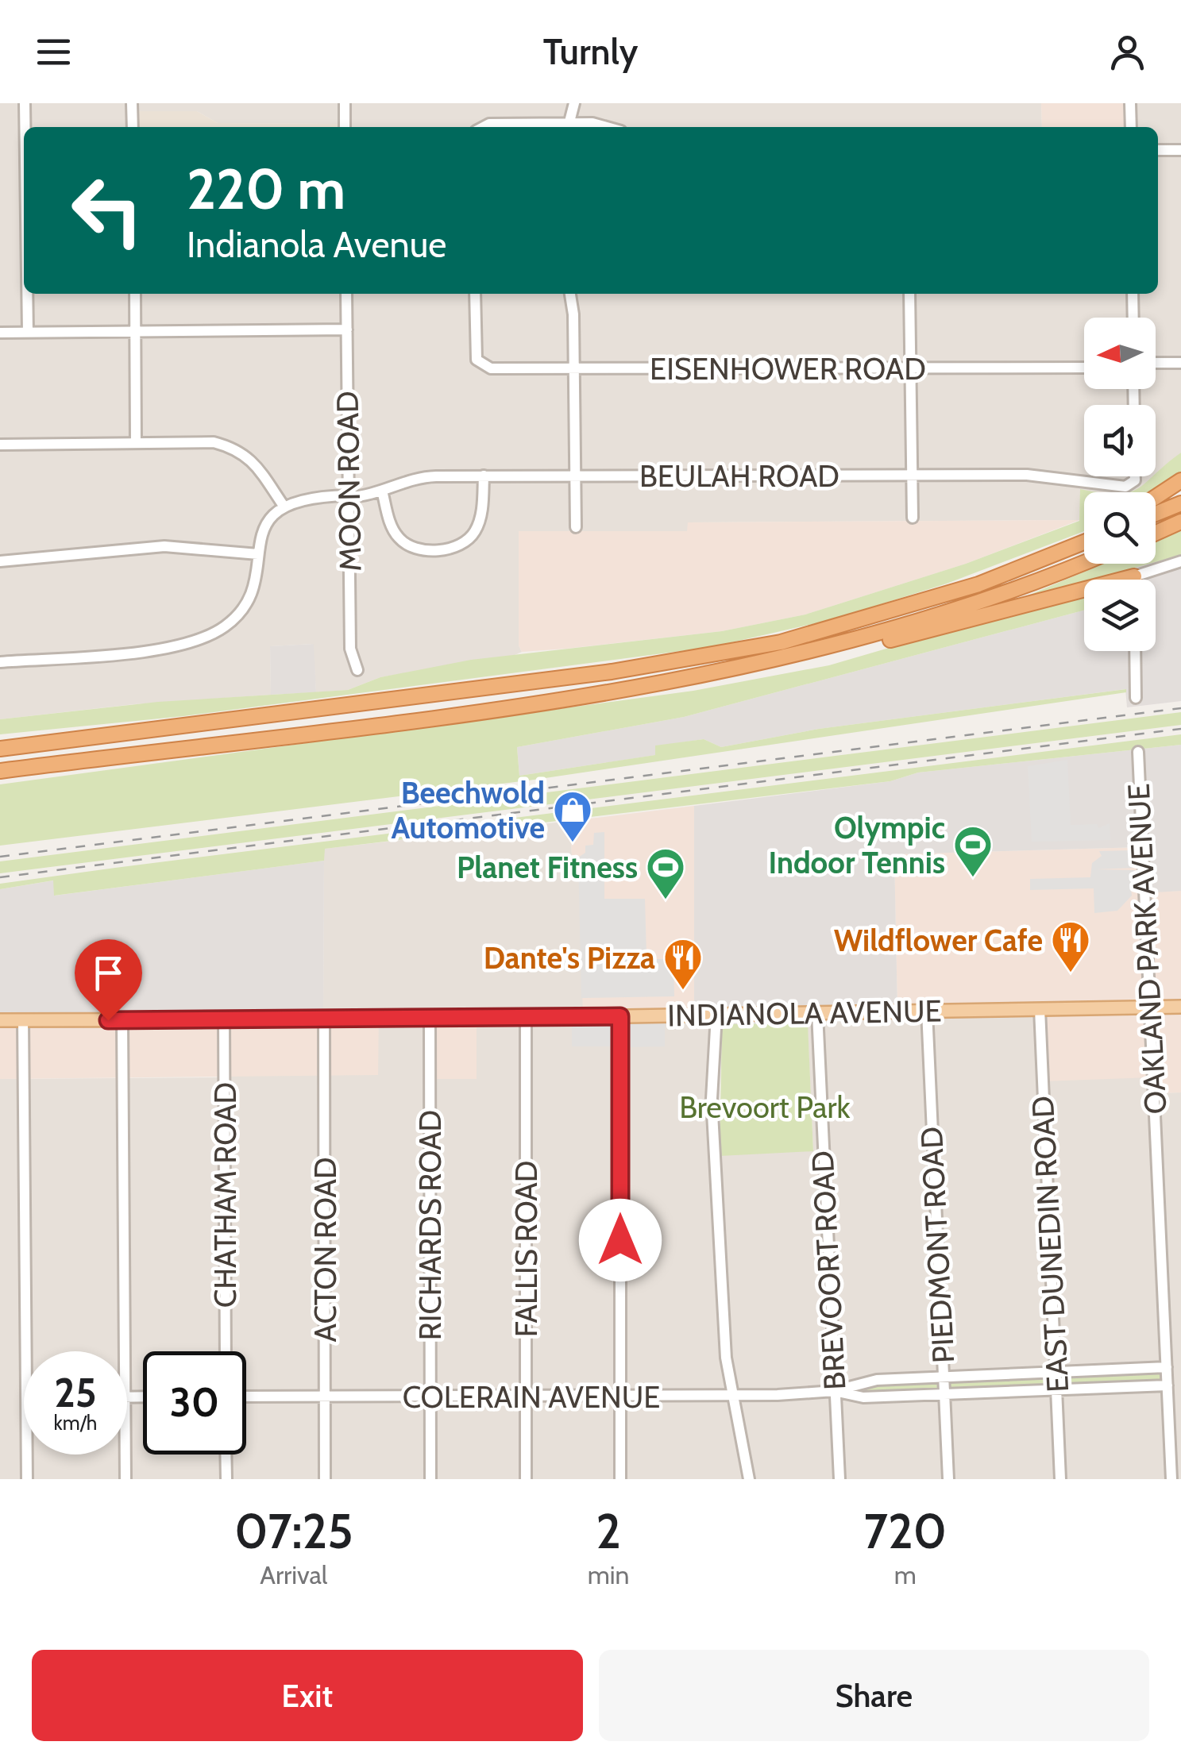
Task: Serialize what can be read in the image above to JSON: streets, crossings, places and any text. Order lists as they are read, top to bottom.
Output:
{
  "streets": {
    "main road": ["INDIANOLA AVENUE"],
    "street": [
      "EISENHOWER ROAD",
      "BEULAH ROAD",
      "MOON ROAD",
      "OAKLAND PARK AVENUE",
      "CHATHAM ROAD",
      "RICHARDS ROAD",
      "EAST DUNEDIN ROAD",
      "PIEDMONT ROAD",
      "FALLIS ROAD",
      "ACTON ROAD",
      "BREVOORT ROAD",
      "COLERAIN AVENUE"
    ]
  },
  "crossings": [
    ["BEULAH ROAD", "MOON ROAD"],
    ["OAKLAND PARK AVENUE", "INDIANOLA AVENUE"],
    ["OAKLAND PARK AVENUE", "COLERAIN AVENUE"],
    ["INDIANOLA AVENUE", "CHATHAM ROAD"],
    ["INDIANOLA AVENUE", "RICHARDS ROAD"],
    ["INDIANOLA AVENUE", "EAST DUNEDIN ROAD"],
    ["INDIANOLA AVENUE", "PIEDMONT ROAD"],
    ["INDIANOLA AVENUE", "FALLIS ROAD"],
    ["INDIANOLA AVENUE", "ACTON ROAD"],
    ["INDIANOLA AVENUE", "BREVOORT ROAD"],
    ["RICHARDS ROAD", "COLERAIN AVENUE"],
    ["EAST DUNEDIN ROAD", "COLERAIN AVENUE"],
    ["PIEDMONT ROAD", "COLERAIN AVENUE"],
    ["FALLIS ROAD", "COLERAIN AVENUE"],
    ["ACTON ROAD", "COLERAIN AVENUE"],
    ["BREVOORT ROAD", "COLERAIN AVENUE"]
  ],
  "parks": ["Brevoort Park"],
  "places": {
    "shop": ["Beechwold Automotive"],
    "sports": ["Olympic Indoor Tennis", "Planet Fitness"],
    "restaurant": ["Wildflower Cafe", "Dante's Pizza"]
  },
  "north": "left",
  "page": {
    "header": "Turnly",
    "turn": ["220 m", "Indianola Avenue"],
    "speed": "25 km/h",
    "limit": "30",
    "eta": [
      "07:25",
      "Arrival",
      "2",
      "min",
      "720",
      "m"
    ],
    "buttons": ["Exit", "Share"]
  }
}
